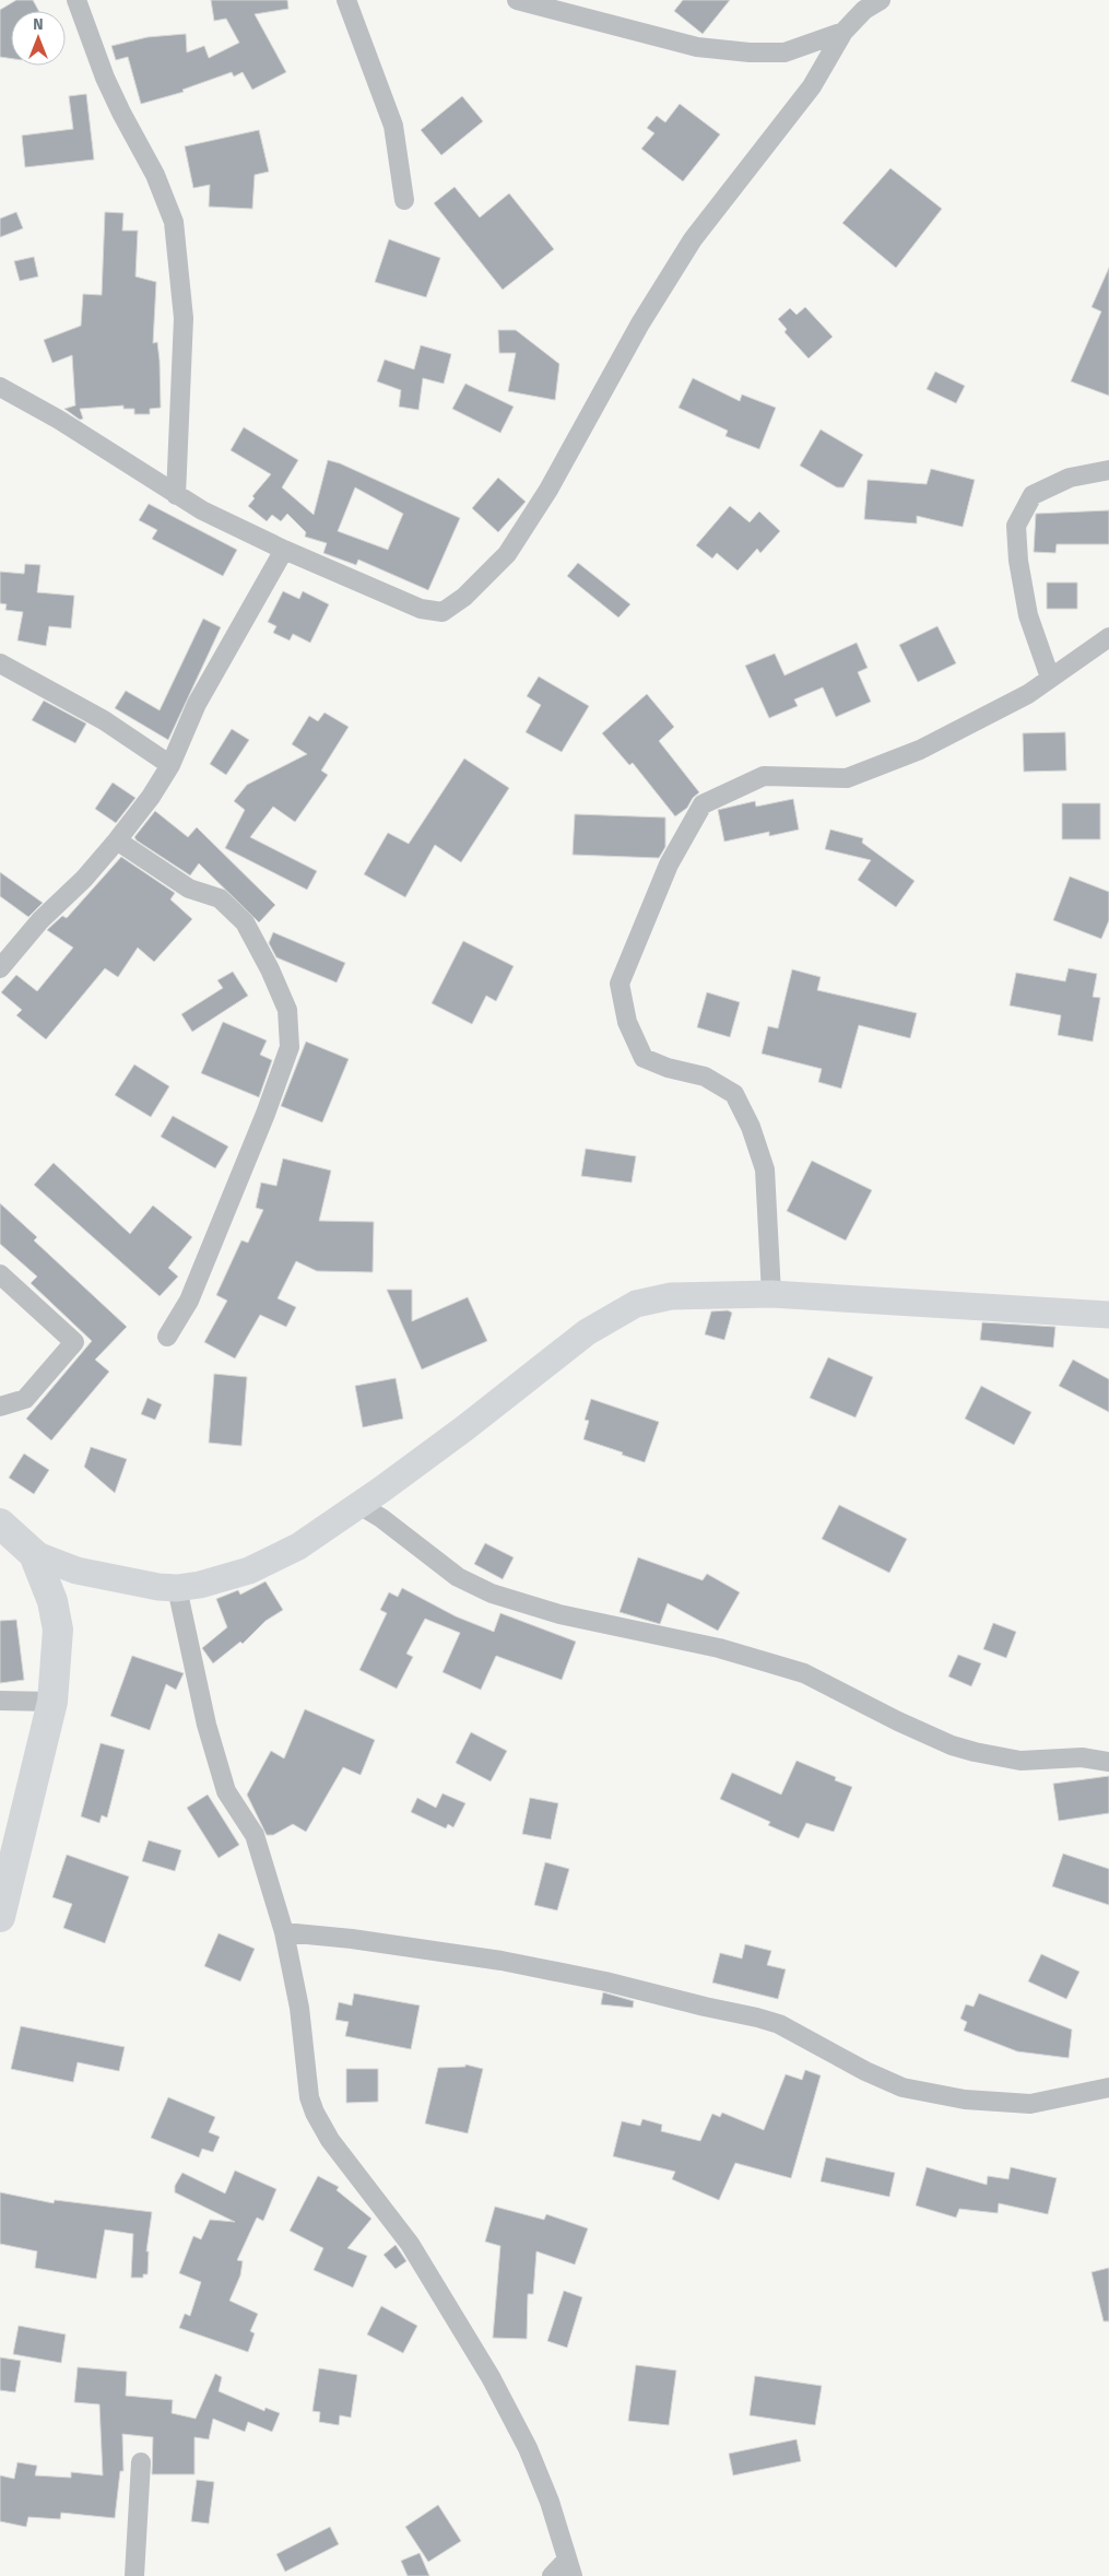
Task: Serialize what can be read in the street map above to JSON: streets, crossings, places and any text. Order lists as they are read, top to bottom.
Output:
{
  "north": "top"
}
